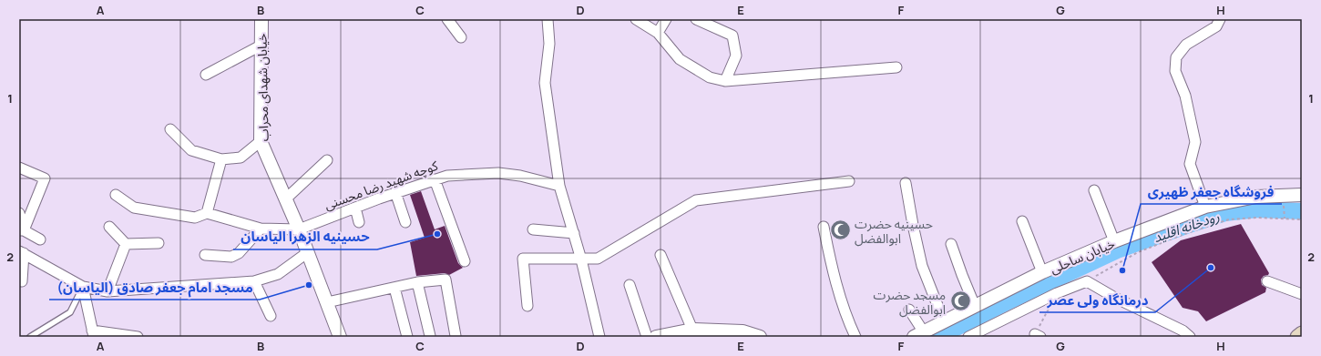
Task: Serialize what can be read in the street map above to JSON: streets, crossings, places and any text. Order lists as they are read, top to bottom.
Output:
{
  "streets": {
    "street": ["خیابان شهدای محراب", "کوچه شهید رضا محسنی", "خیابان ساحلی"]
  },
  "crossings": [
    ["خیابان شهدای محراب", "کوچه شهید رضا محسنی"]
  ],
  "water": ["رودخانه اقلید"],
  "places": {
    "mosque": ["حسینیه حضرت ابوالفضل", "مسجد حضرت ابوالفضل"],
    "other": [
      "حسینیه الزهرا الیاسان",
      "درمانگاه ولی عصر",
      "فروشگاه جعفر ظهیری",
      "مسجد امام جعفر صادق (الیاسان)"
    ]
  },
  "grid": {
    "columns": [
      "A",
      "B",
      "C",
      "D",
      "E",
      "F",
      "G",
      "H"
    ],
    "rows": ["1", "2"]
  }
}
